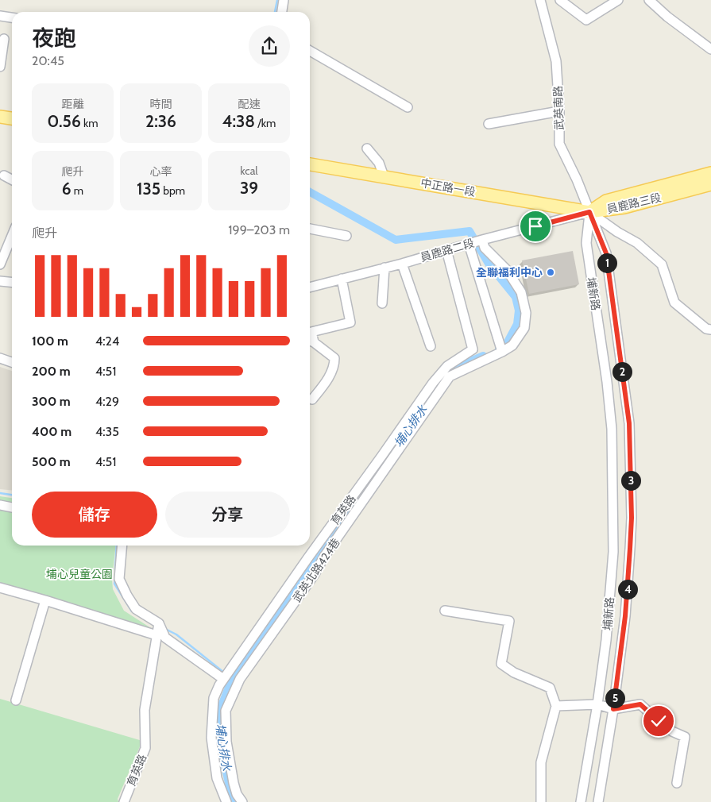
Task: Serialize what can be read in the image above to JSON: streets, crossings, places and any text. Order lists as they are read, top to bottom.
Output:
{
  "streets": {
    "main road": ["中正路一段", "員鹿路三段"],
    "street": [
      "武英南路",
      "員鹿路二段",
      "埔新路",
      "育英路",
      "武英北路424巷"
    ]
  },
  "crossings": [
    ["武英南路", "中正路一段"],
    ["武英南路", "員鹿路三段"],
    ["武英南路", "員鹿路二段"],
    ["武英南路", "埔新路"],
    ["中正路一段", "員鹿路三段"],
    ["中正路一段", "員鹿路二段"],
    ["中正路一段", "埔新路"],
    ["員鹿路三段", "員鹿路二段"],
    ["員鹿路三段", "埔新路"],
    ["員鹿路二段", "埔新路"],
    ["員鹿路二段", "育英路"],
    ["員鹿路二段", "武英北路424巷"]
  ],
  "water": ["埔心排水"],
  "parks": ["埔心兒童公園"],
  "places": ["全聯福利中心"],
  "page": {
    "heading": ["夜跑", "20:45"],
    "stats": [
      ["距離", "0.56 km"],
      ["時間", "2:36"],
      ["配速", "4:38 /km"],
      ["爬升", "6 m"],
      ["心率", "135 bpm"],
      ["kcal", "39"]
    ],
    "chart": ["爬升", "199–203 m"],
    "pins": [
      "1",
      "2",
      "3",
      "4",
      "5"
    ],
    "list": [
      {
        "name": "100 m",
        "note": "4:24"
      },
      {
        "name": "200 m",
        "note": "4:51"
      },
      {
        "name": "300 m",
        "note": "4:29"
      },
      {
        "name": "400 m",
        "note": "4:35"
      },
      {
        "name": "500 m",
        "note": "4:51"
      }
    ],
    "buttons": ["儲存", "分享"]
  }
}
